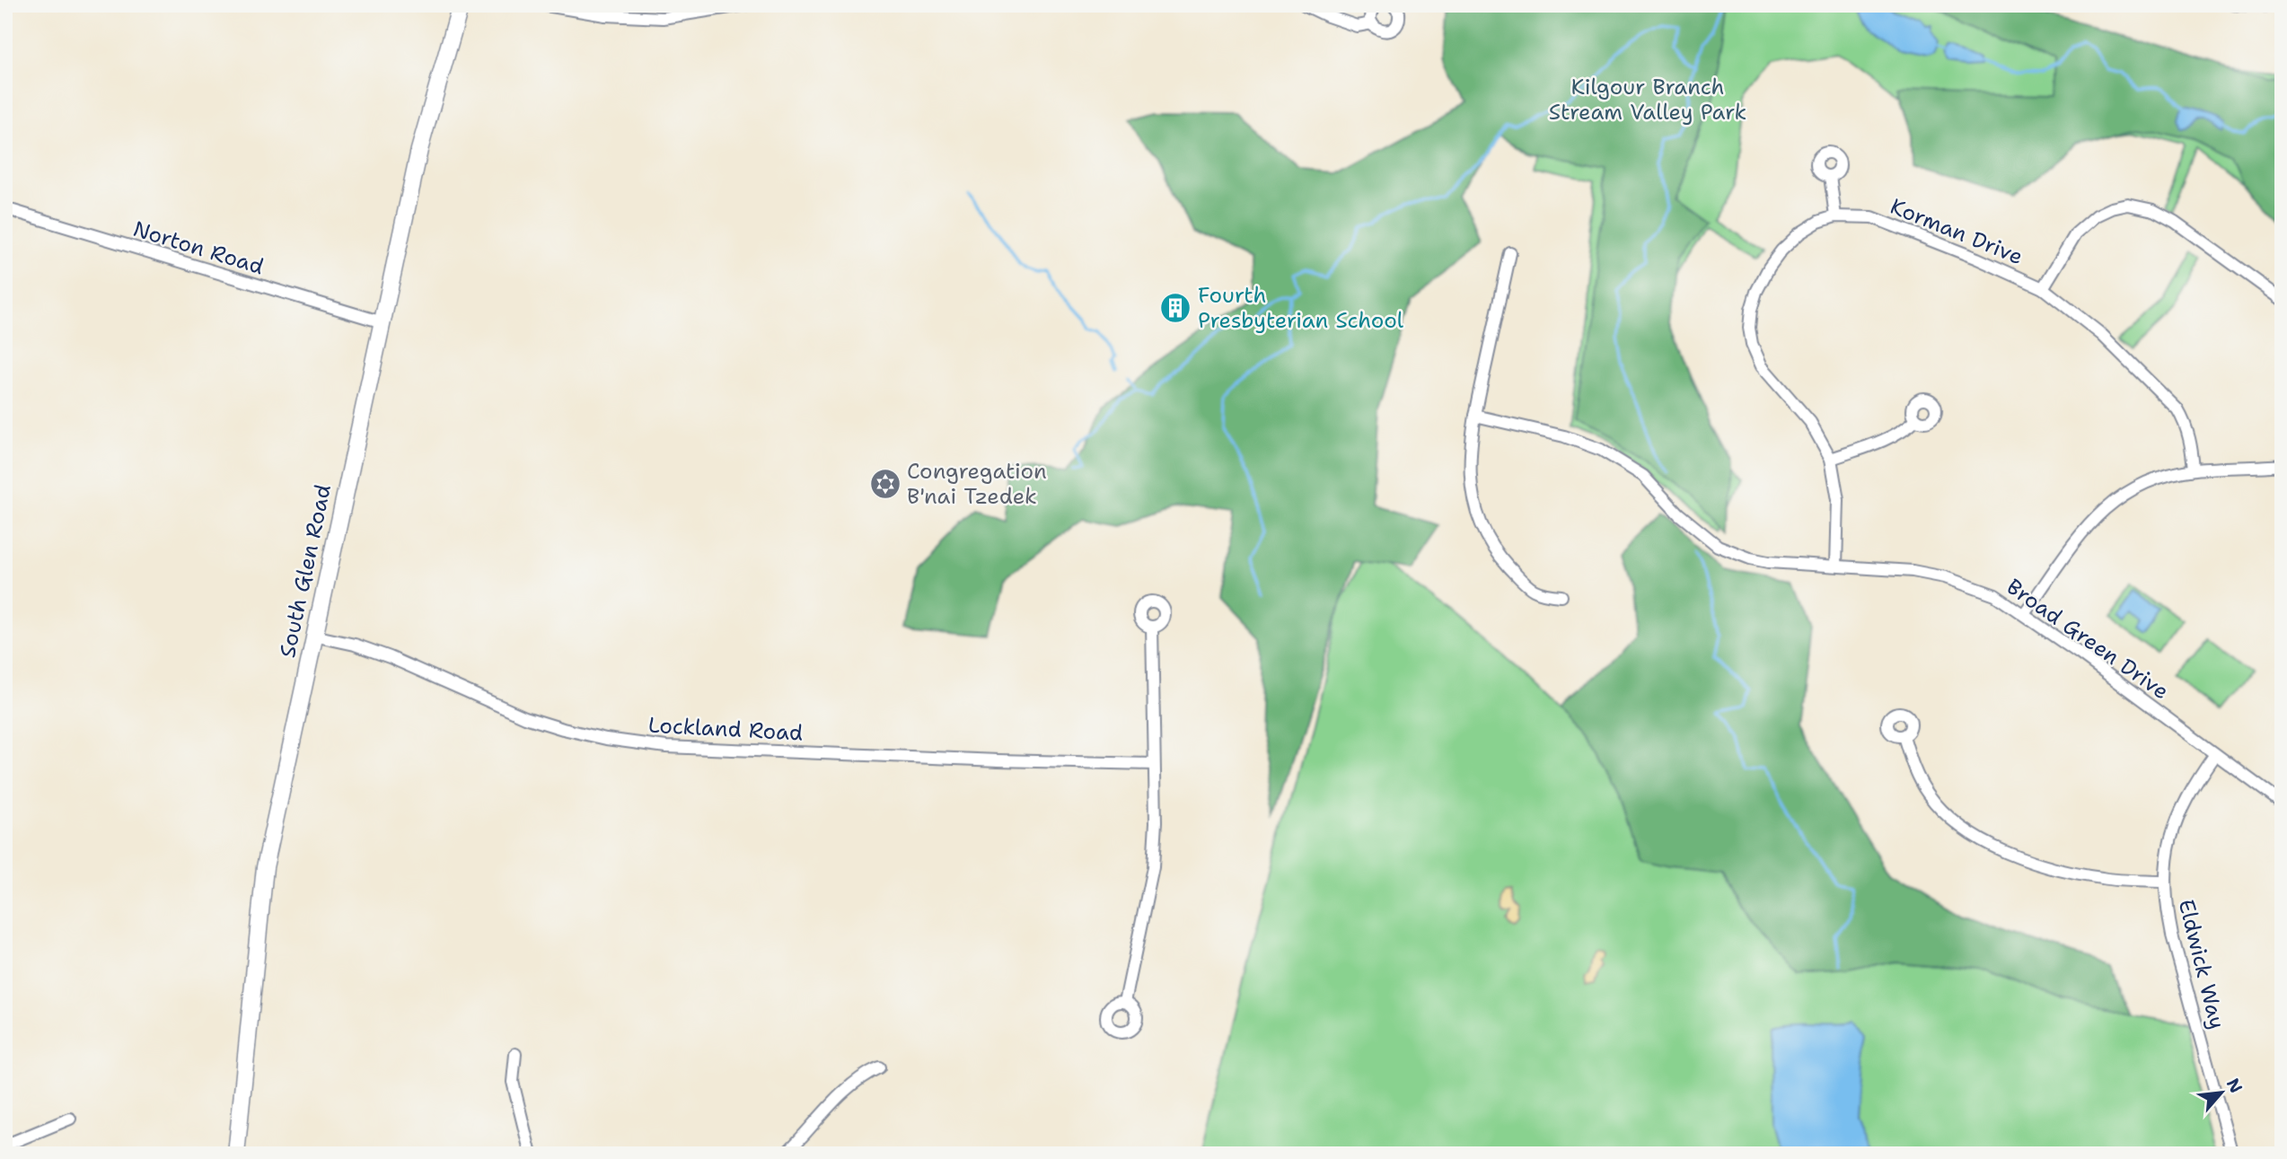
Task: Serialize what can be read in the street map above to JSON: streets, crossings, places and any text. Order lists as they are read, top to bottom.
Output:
{
  "streets": {
    "main road": ["South Glen Road"],
    "street": [
      "Korman Drive",
      "Norton Road",
      "Broad Green Drive",
      "Lockland Road",
      "Eldwick Way"
    ]
  },
  "crossings": [
    ["Korman Drive", "Broad Green Drive"],
    ["Norton Road", "South Glen Road"],
    ["South Glen Road", "Lockland Road"],
    ["Broad Green Drive", "Eldwick Way"]
  ],
  "parks": ["Kilgour Branch Stream Valley Park"],
  "places": {
    "building": ["Fourth Presbyterian School"],
    "synagogue": ["Congregation B'nai Tzedek"]
  },
  "north": "top right"
}
